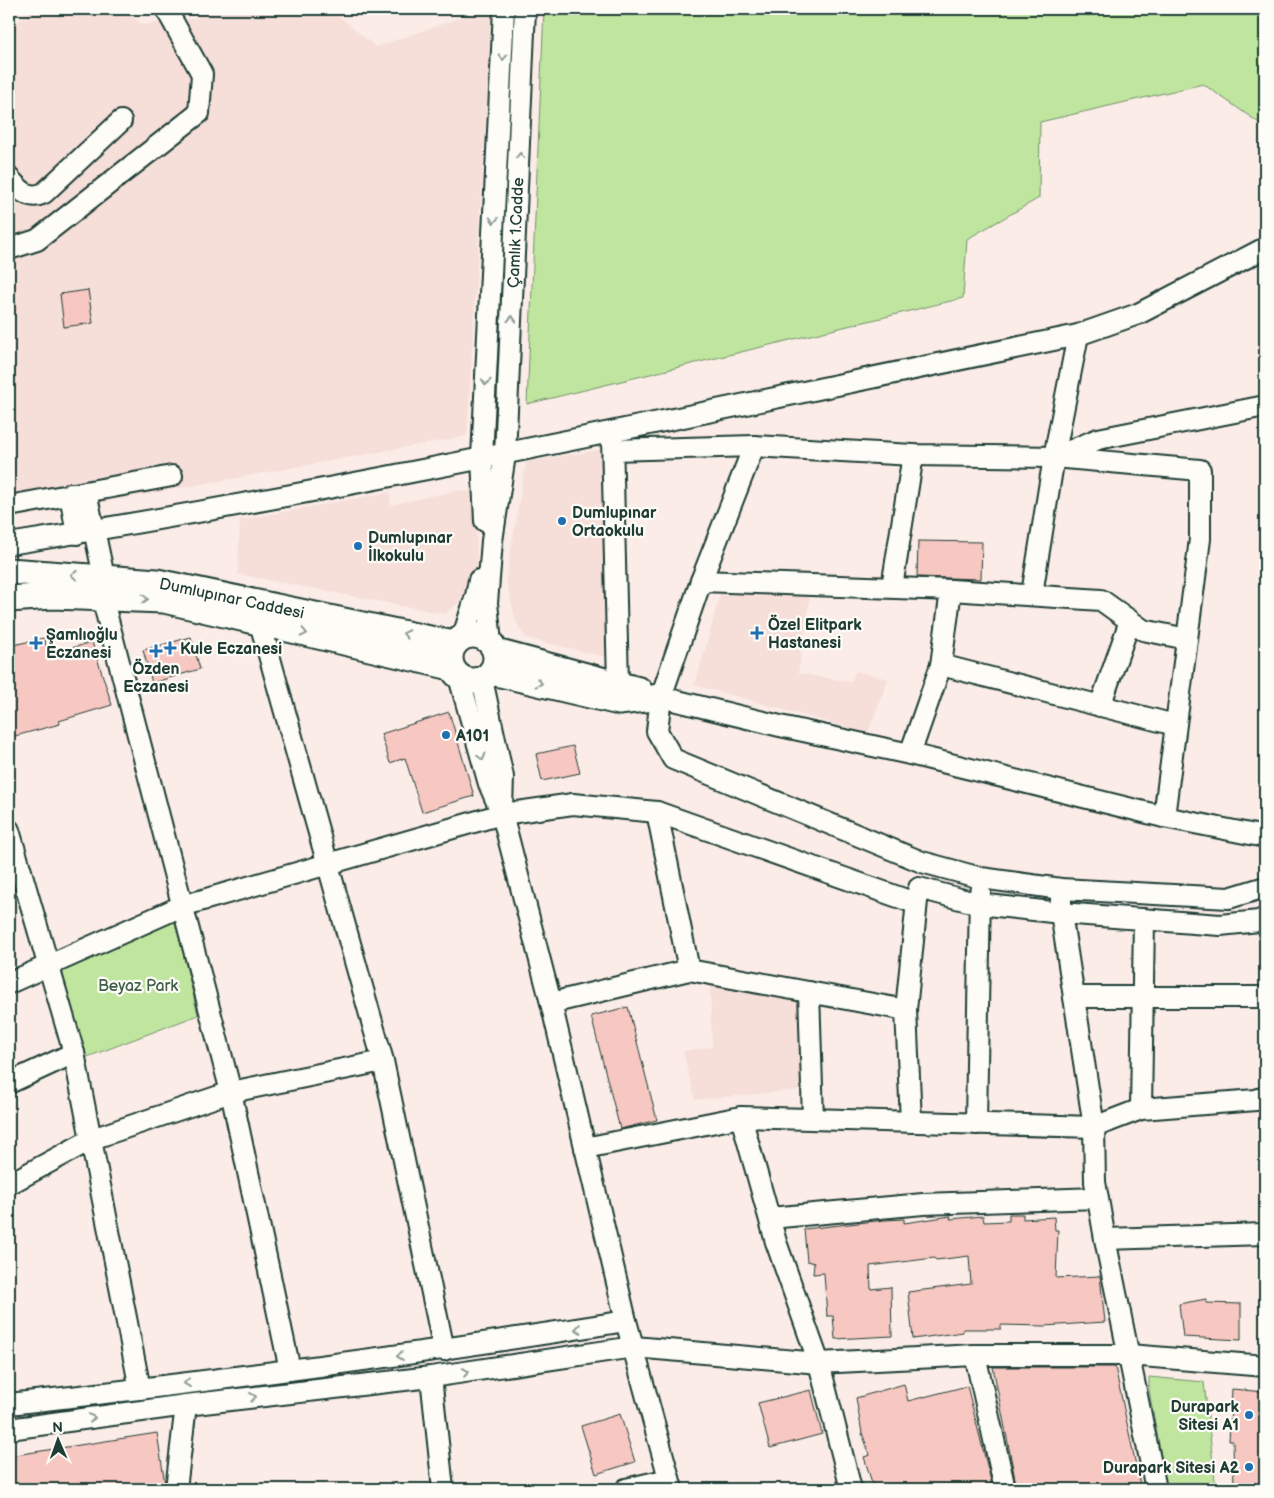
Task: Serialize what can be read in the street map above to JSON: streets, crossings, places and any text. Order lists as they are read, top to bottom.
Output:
{
  "streets": {
    "main road": ["Dumlupınar Caddesi"],
    "street": ["Çamlık 1.Cadde"]
  },
  "crossings": [
    ["Çamlık 1.Cadde", "Dumlupınar Caddesi"]
  ],
  "parks": ["Beyaz Park"],
  "places": {
    "other": [
      "Dumlupınar Ortaokulu",
      "Dumlupınar İlkokulu",
      "A101",
      "Durapark Sitesi A1",
      "Durapark Sitesi A2"
    ],
    "health": [
      "Özel Elitpark Hastanesi",
      "Şamlıoğlu Eczanesi",
      "Kule Eczanesi",
      "Özden Eczanesi"
    ]
  },
  "north": "top"
}
